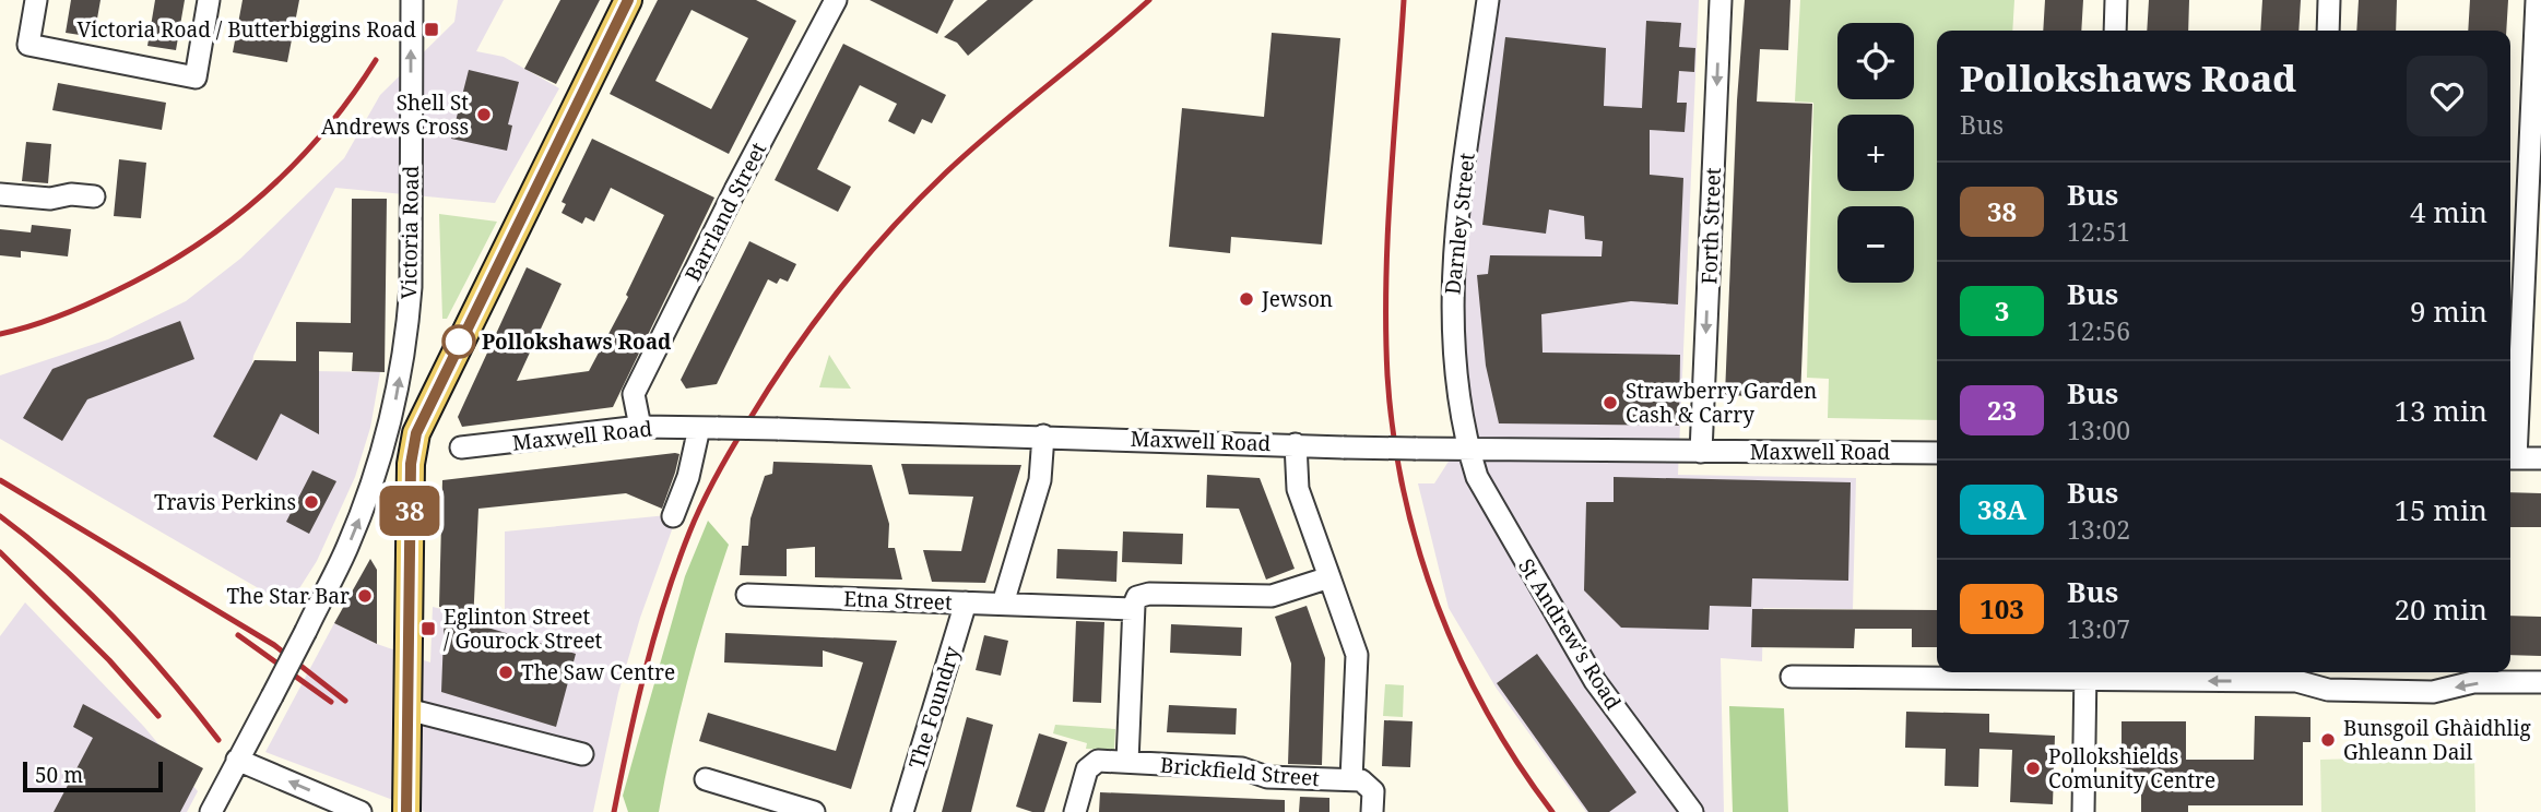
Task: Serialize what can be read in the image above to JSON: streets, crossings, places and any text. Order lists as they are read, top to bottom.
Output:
{
  "streets": {
    "street": [
      "Barrland Street",
      "Darnley Street",
      "Forth Street",
      "Victoria Road",
      "Maxwell Road",
      "Etna Street",
      "St Andrew's Road",
      "The Foundry",
      "Brickfield Street"
    ]
  },
  "crossings": [
    ["Barrland Street", "Maxwell Road"],
    ["Darnley Street", "Maxwell Road"],
    ["Darnley Street", "St Andrew's Road"],
    ["Forth Street", "Maxwell Road"],
    ["Maxwell Road", "St Andrew's Road"],
    ["Etna Street", "The Foundry"]
  ],
  "one_way": ["Forth Street", "Victoria Road"],
  "places": {
    "transit": ["Victoria Road / Butterbiggins Road", "Eglinton Street / Gourock Street"],
    "other": [
      "Shell St Andrews Cross",
      "Jewson",
      "Pollokshaws Road",
      "Strawberry Garden Cash & Carry",
      "Travis Perkins",
      "The Star Bar",
      "The Saw Centre",
      "Bunsgoil Ghàidhlig Ghleann Dail",
      "Pollokshields Comunity Centre"
    ]
  },
  "lines": ["bus line 38"],
  "scale_bar": "50 m",
  "page": {
    "on_map": "38",
    "map_buttons": ["+", "−"],
    "heading": ["Pollokshaws Road", "Bus"],
    "list": [
      {
        "mark": "38",
        "name": "Bus",
        "note": "12:51",
        "value": "4 min"
      },
      {
        "mark": "3",
        "name": "Bus",
        "note": "12:56",
        "value": "9 min"
      },
      {
        "mark": "23",
        "name": "Bus",
        "note": "13:00",
        "value": "13 min"
      },
      {
        "mark": "38A",
        "name": "Bus",
        "note": "13:02",
        "value": "15 min"
      },
      {
        "mark": "103",
        "name": "Bus",
        "note": "13:07",
        "value": "20 min"
      }
    ],
    "scale": "50 m"
  }
}
